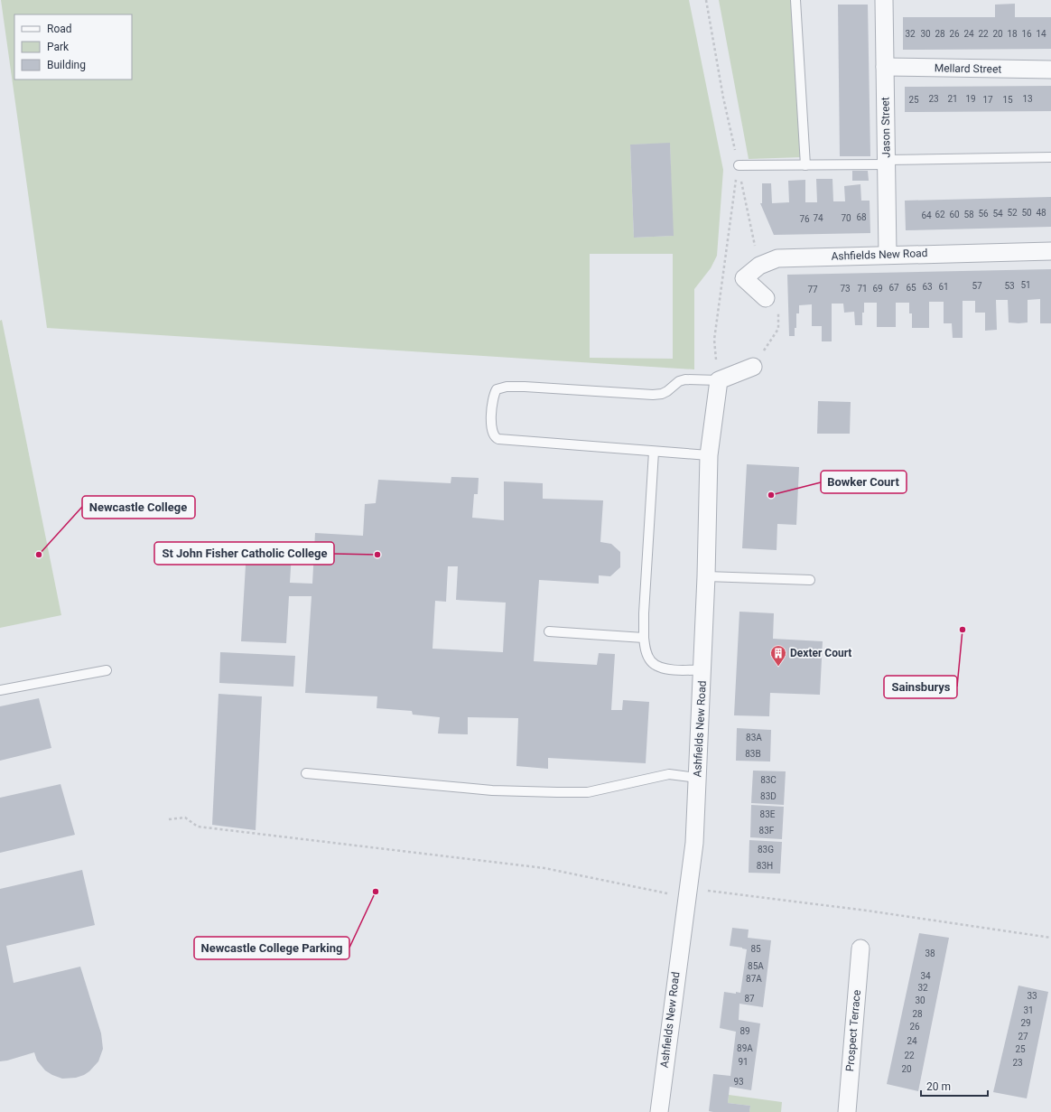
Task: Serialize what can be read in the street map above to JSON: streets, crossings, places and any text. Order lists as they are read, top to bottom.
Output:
{
  "streets": {
    "street": [
      "Mellard Street",
      "Jason Street",
      "Ashfields New Road",
      "Prospect Terrace"
    ]
  },
  "crossings": [
    ["Mellard Street", "Jason Street"],
    ["Jason Street", "Ashfields New Road"]
  ],
  "places": {
    "other": [
      "Bowker Court",
      "Newcastle College",
      "St John Fisher Catholic College",
      "Sainsburys",
      "Newcastle College Parking"
    ],
    "building": ["Dexter Court"]
  },
  "house_numbers": [
    "32",
    "30",
    "28",
    "26",
    "24",
    "22",
    "20",
    "18",
    "16",
    "14",
    "23",
    "21",
    "19",
    "13",
    "25",
    "17",
    "15",
    "52",
    "50",
    "48",
    "56",
    "54",
    "62",
    "60",
    "58",
    "64",
    "68",
    "74",
    "70",
    "76",
    "51",
    "57",
    "53",
    "63",
    "61",
    "67",
    "65",
    "73",
    "71",
    "69",
    "77",
    "83A",
    "83B",
    "83C",
    "83D",
    "83E",
    "83F",
    "83G",
    "83H",
    "85",
    "38",
    "85A",
    "34",
    "87A",
    "32",
    "33",
    "87",
    "30",
    "31",
    "28",
    "29",
    "26",
    "89",
    "27",
    "24",
    "89A",
    "25",
    "22",
    "91",
    "23",
    "20",
    "93"
  ],
  "legend": ["Road", "Park", "Building"],
  "scale_bar": "20 m"
}
